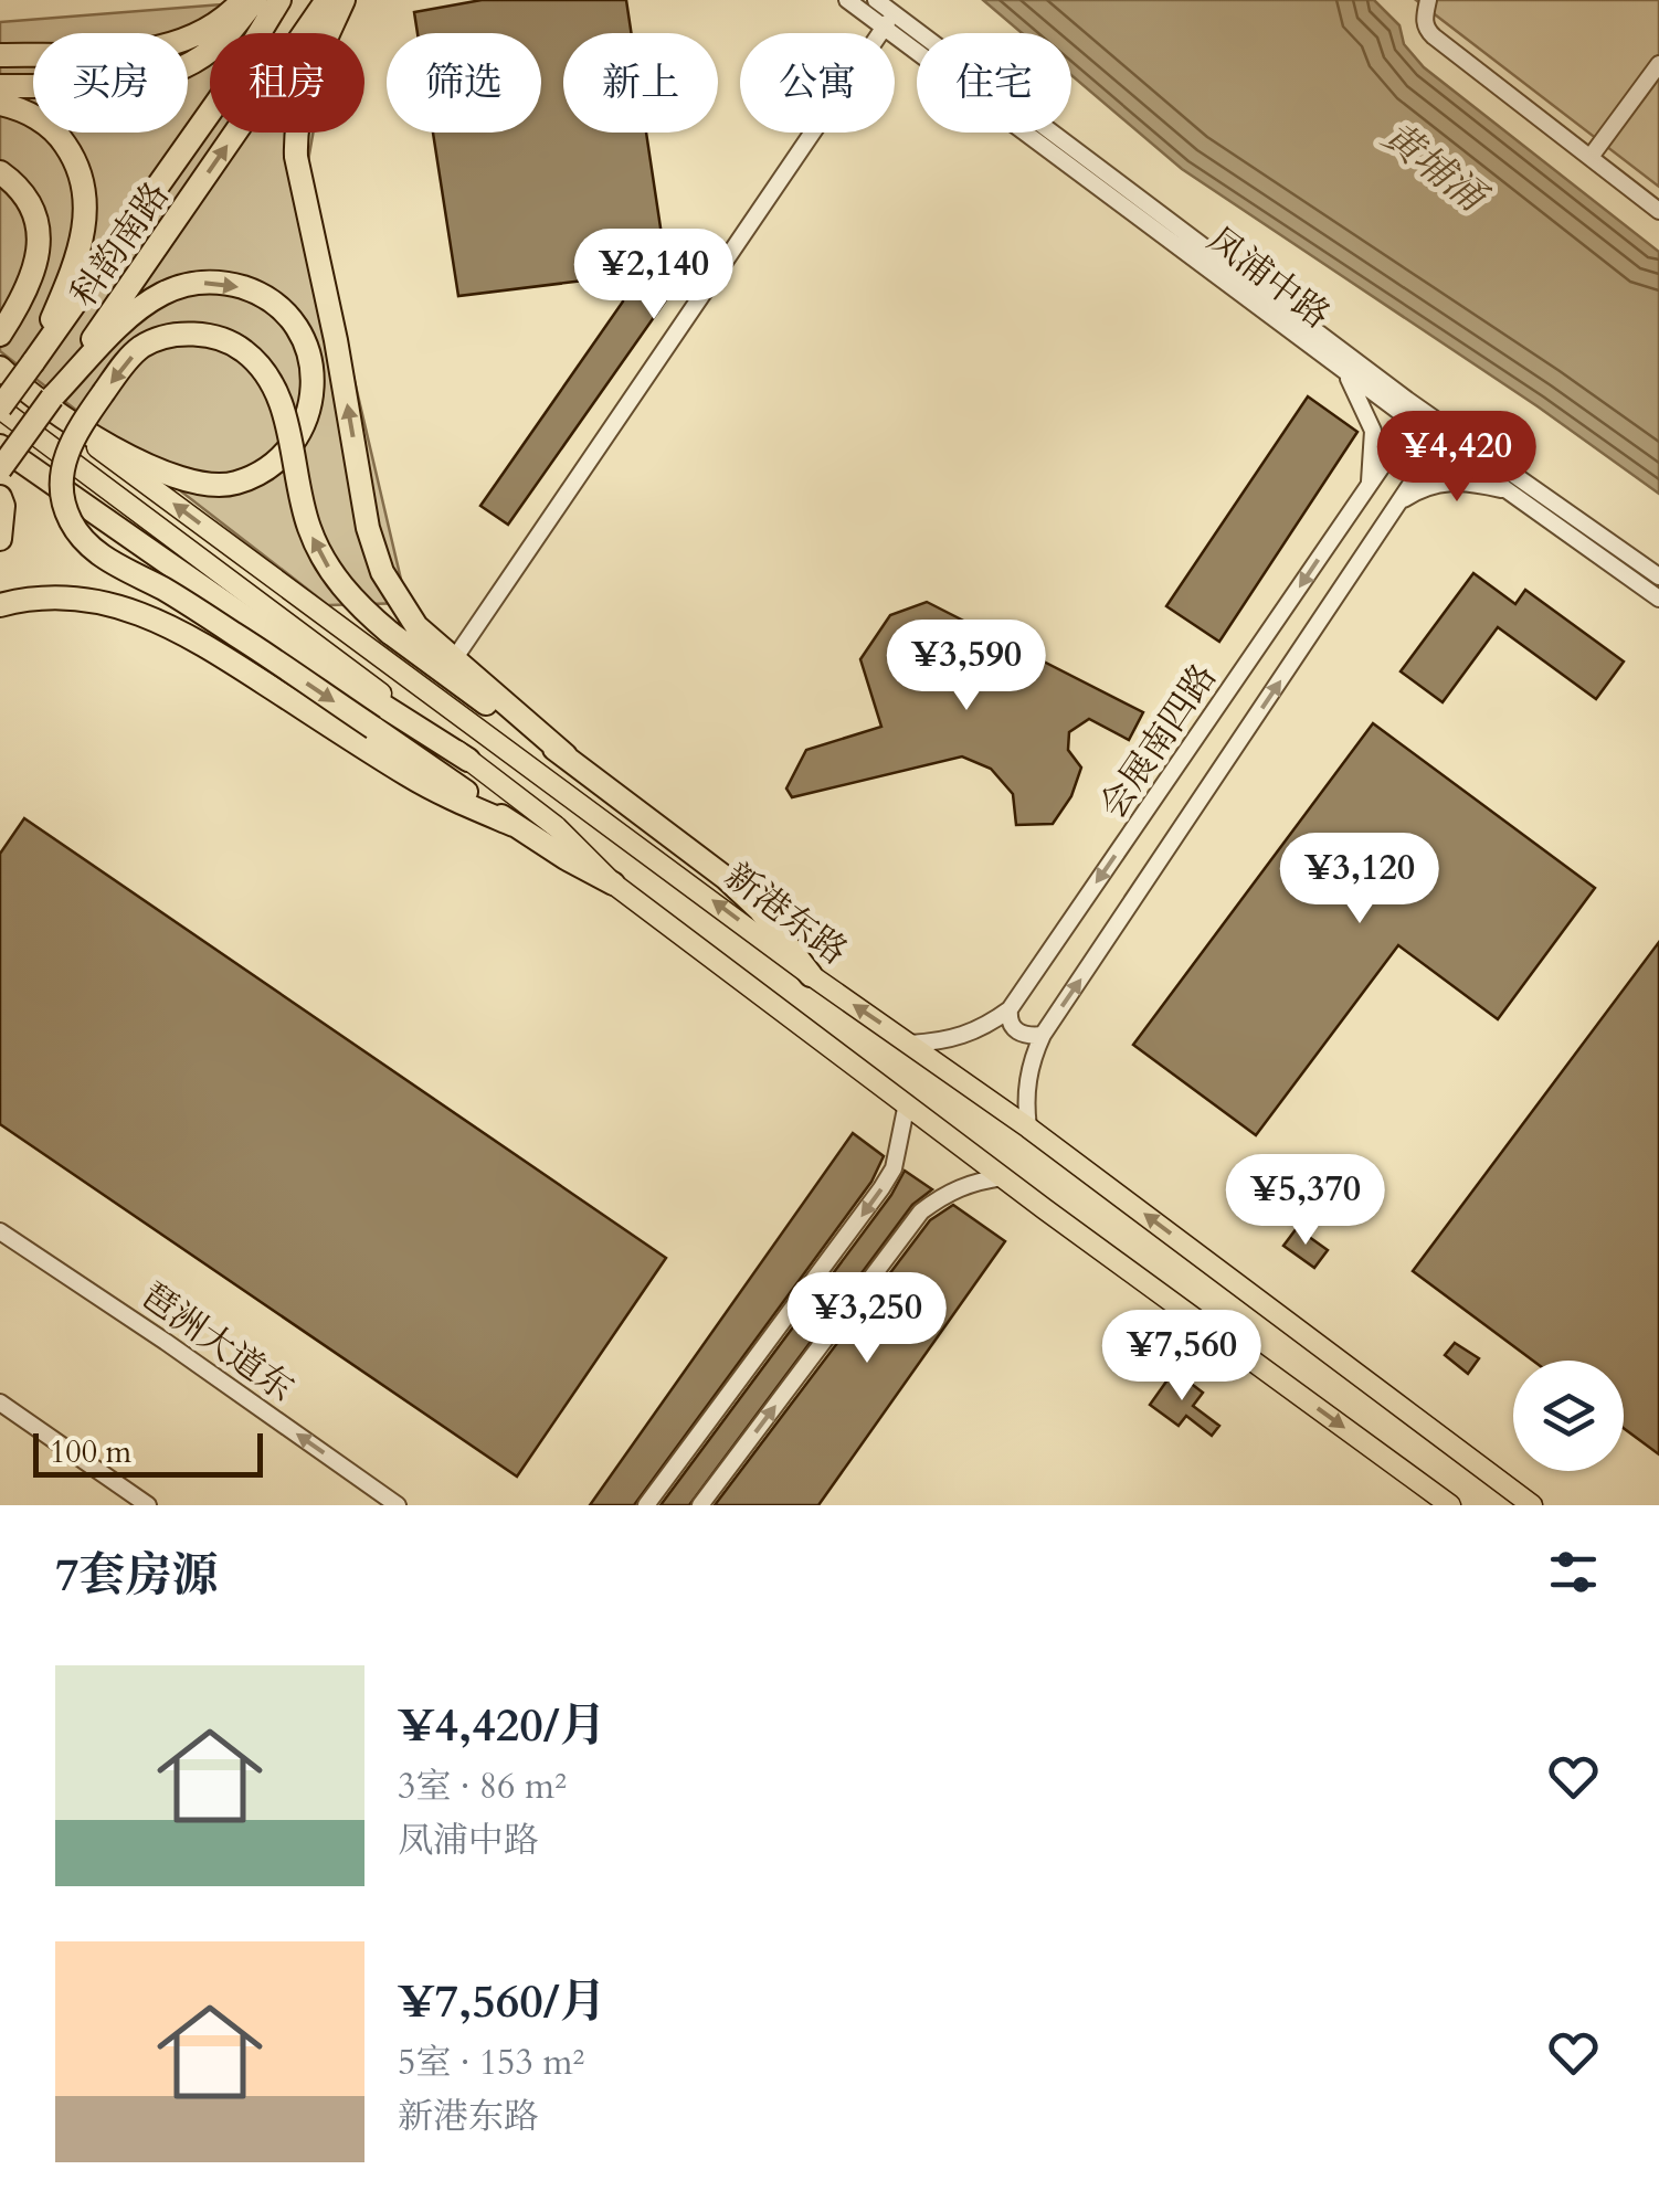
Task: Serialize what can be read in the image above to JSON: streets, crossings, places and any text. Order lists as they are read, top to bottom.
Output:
{
  "streets": {
    "highway": ["科韵南路"],
    "main road": ["新港东路"],
    "street": ["凤浦中路", "会展南四路", "琶洲大道东"]
  },
  "crossings": [
    ["科韵南路", "新港东路"],
    ["凤浦中路", "会展南四路"],
    ["会展南四路", "新港东路"]
  ],
  "one_way": ["琶洲大道东"],
  "water": ["黄埔涌"],
  "scale_bar": "100 m",
  "page": {
    "chip": [
      "买房",
      "租房",
      "筛选",
      "新上",
      "公寓",
      "住宅"
    ],
    "price": [
      "¥2,140",
      "¥4,420",
      "¥3,590",
      "¥3,120",
      "¥5,370",
      "¥3,250",
      "¥7,560"
    ],
    "scale": "100 m",
    "heading": "7套房源",
    "list": [
      {
        "name": "¥4,420/月",
        "note": "3室 · 86 m² · 凤浦中路"
      },
      {
        "name": "¥7,560/月",
        "note": "5室 · 153 m² · 新港东路"
      }
    ]
  }
}
